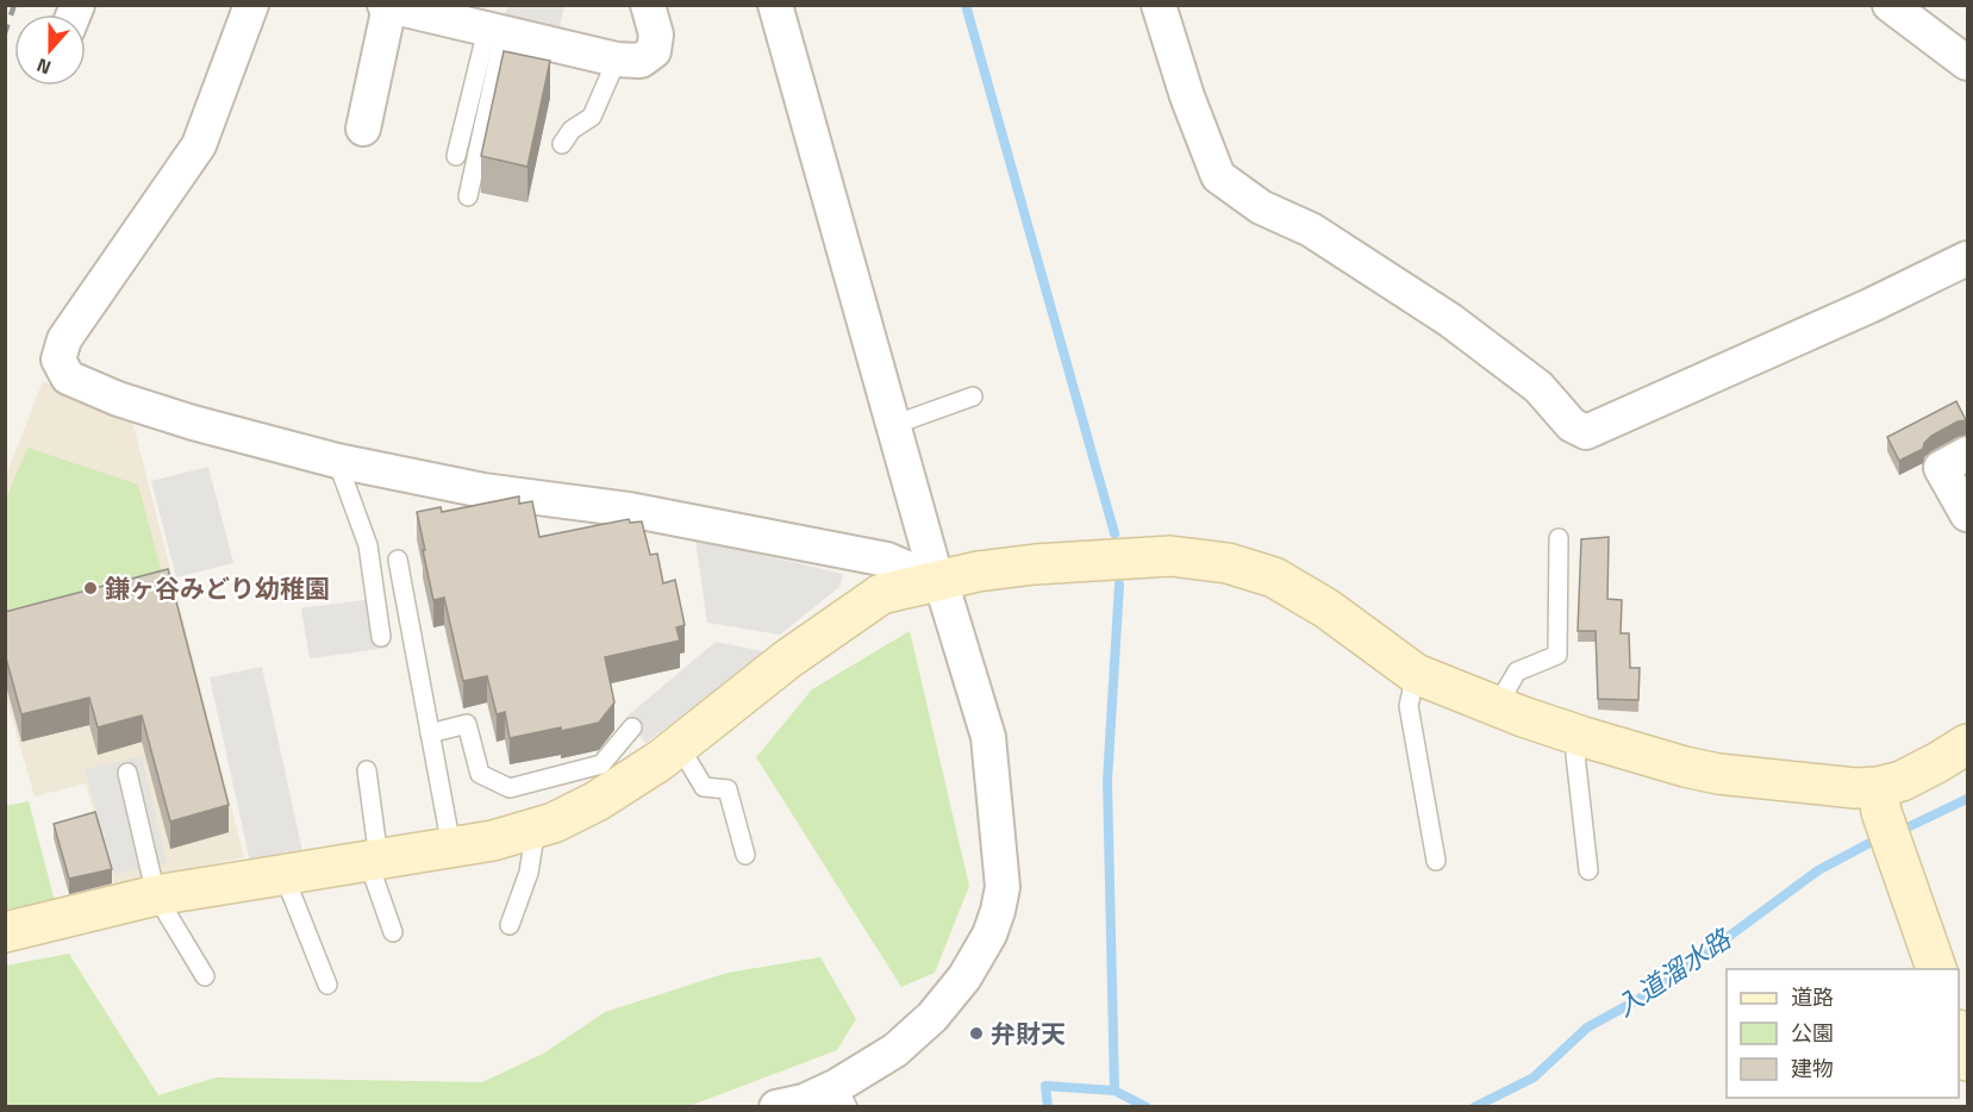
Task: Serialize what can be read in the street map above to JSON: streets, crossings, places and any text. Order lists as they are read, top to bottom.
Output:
{
  "water": ["入道溜水路"],
  "places": ["鎌ヶ谷みどり幼稚園", "弁財天"],
  "legend": ["道路", "公園", "建物"],
  "north": "bottom"
}
